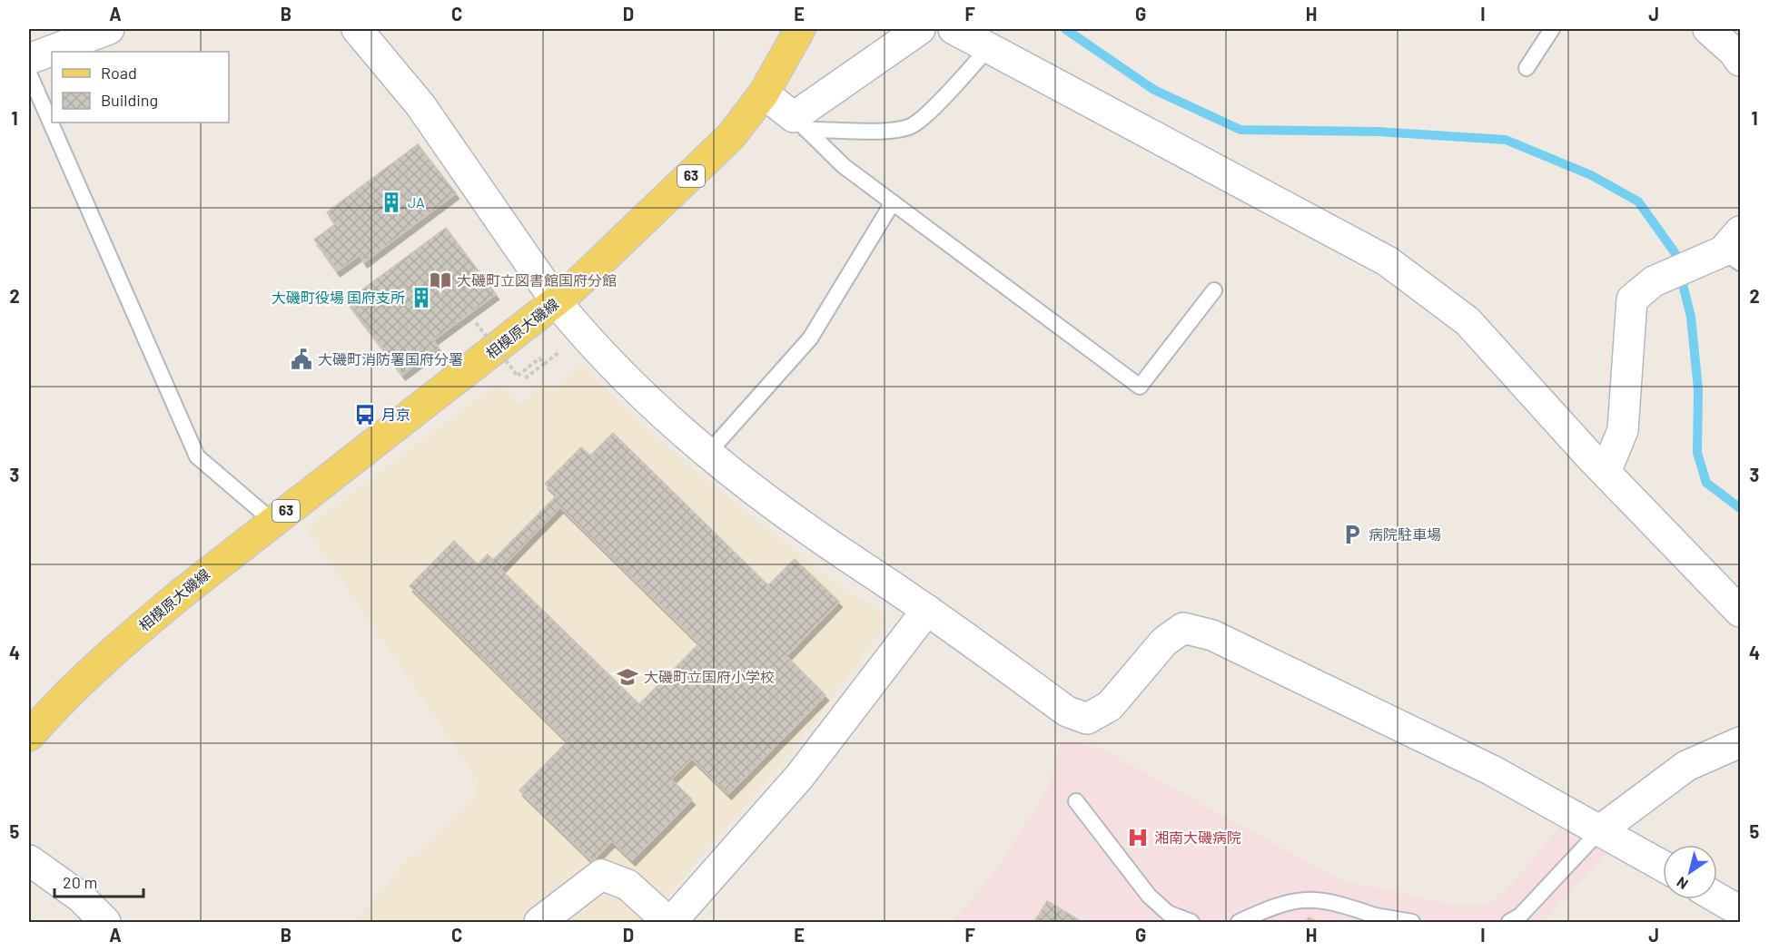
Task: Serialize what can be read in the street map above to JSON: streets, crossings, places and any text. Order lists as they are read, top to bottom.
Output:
{
  "streets": {
    "main road": ["63", "相模原大磯線"]
  },
  "places": {
    "building": ["JA", "大磯町役場 国府支所"],
    "library": ["大磯町立図書館国府分館"],
    "public building": ["大磯町消防署国府分署"],
    "bus stop": ["月京"],
    "parking": ["病院駐車場"],
    "school or university": ["大磯町立国府小学校"],
    "hospital": ["湘南大磯病院"]
  },
  "legend": ["Road", "Building"],
  "scale_bar": "20 m",
  "north": "bottom left",
  "grid": {
    "columns": [
      "A",
      "B",
      "C",
      "D",
      "E",
      "F",
      "G",
      "H",
      "I",
      "J"
    ],
    "rows": [
      "1",
      "2",
      "3",
      "4",
      "5"
    ]
  }
}
